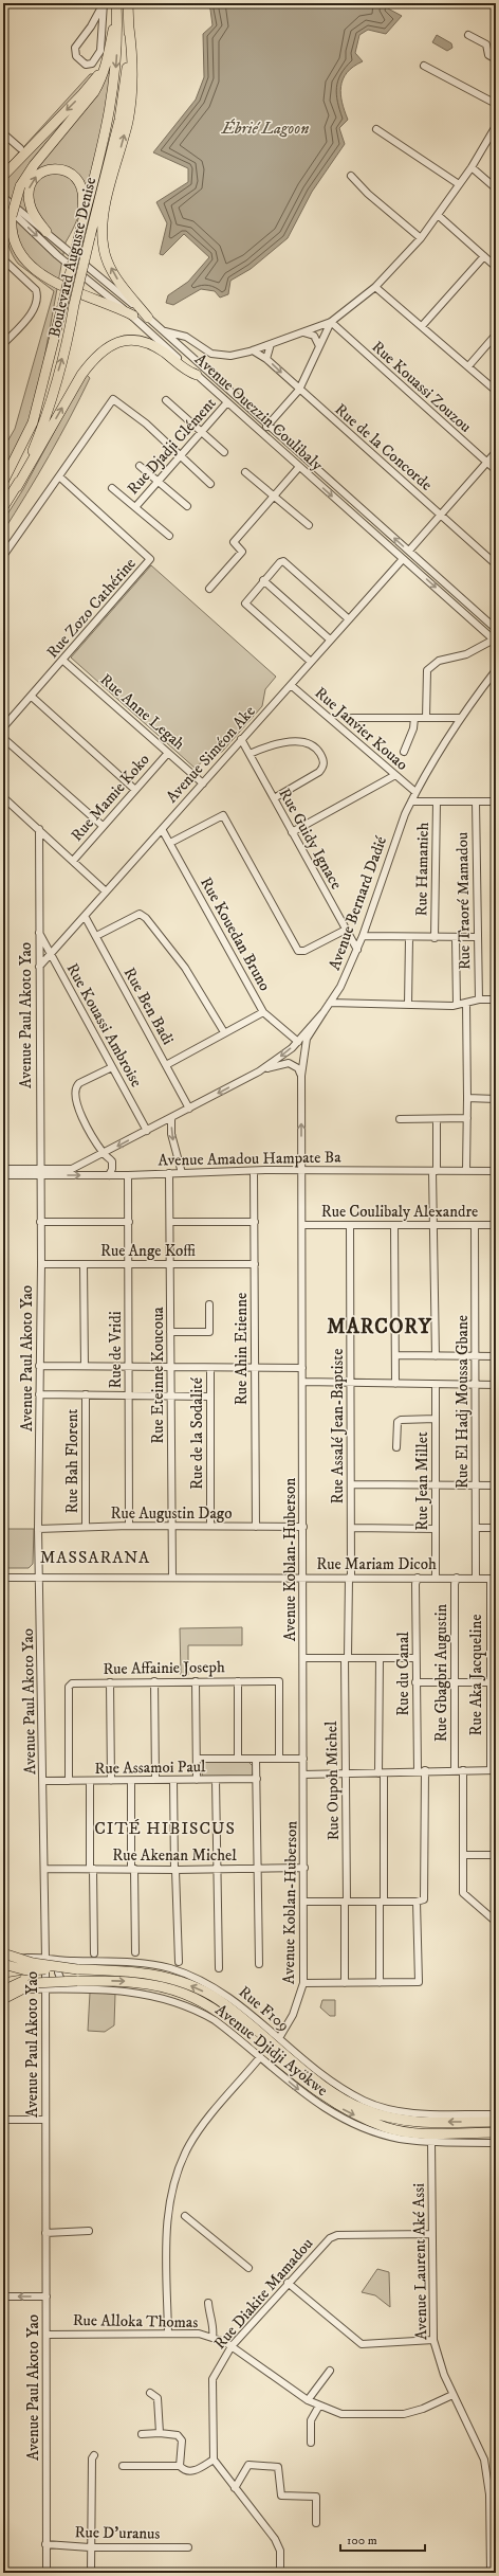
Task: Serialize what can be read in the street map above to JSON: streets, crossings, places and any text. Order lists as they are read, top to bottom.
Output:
{
  "streets": {
    "highway": ["Boulevard Auguste Denise"],
    "street": [
      "Rue Kouassi Zouzou",
      "Avenue Ouezzin Coulibaly",
      "Rue Djadji Clément",
      "Rue de la Concorde",
      "Rue Zozo Cathérine",
      "Rue Anne Legah",
      "Rue Janvier Kouao",
      "Avenue Siméon Ake",
      "Rue Mamie Koko",
      "Rue Guidy Ignace",
      "Rue Hamanieh",
      "Rue Traoré Mamadou",
      "Avenue Bernard Dadié",
      "Rue Kouedan Bruno",
      "Rue Ben Badi",
      "Avenue Paul Akoto Yao",
      "Rue Kouassi Ambroise",
      "Avenue Amadou Hampate Ba",
      "Rue Coulibaly Alexandre",
      "Rue Ange Koffi",
      "Rue Ahin Etienne",
      "Rue de Vridi",
      "Rue Eteinne Koucoua",
      "Rue El Hadj Moussa Gbane",
      "Rue Assalé Jean-Baptiste",
      "Rue de la Sodalité",
      "Rue Bah Florent",
      "Rue Jean Millet",
      "Rue Augustin Dago",
      "Avenue Koblan-Huberson",
      "Rue Mariam Dicoh",
      "Rue Affainie Joseph",
      "Rue Gbagbri Augustin",
      "Rue du Canal",
      "Rue Aka Jacqueline",
      "Rue Assamoi Paul",
      "Rue Oupoh Michel",
      "Rue Akenan Michel",
      "Rue F109",
      "Avenue Djidji Ayökwe",
      "Avenue Laurent Aké Assi",
      "Rue Diakite Mamadou",
      "Rue Alloka Thomas",
      "Rue D'uranus"
    ]
  },
  "crossings": [
    ["Avenue Ouezzin Coulibaly", "Rue Djadji Clément"],
    ["Avenue Ouezzin Coulibaly", "Avenue Siméon Ake"],
    ["Rue Zozo Cathérine", "Rue Anne Legah"],
    ["Rue Anne Legah", "Avenue Siméon Ake"],
    ["Rue Anne Legah", "Rue Mamie Koko"],
    ["Rue Janvier Kouao", "Avenue Siméon Ake"],
    ["Rue Janvier Kouao", "Avenue Bernard Dadié"],
    ["Avenue Siméon Ake", "Rue Guidy Ignace"],
    ["Avenue Siméon Ake", "Rue Kouedan Bruno"],
    ["Avenue Siméon Ake", "Rue Ben Badi"],
    ["Avenue Siméon Ake", "Avenue Paul Akoto Yao"],
    ["Avenue Siméon Ake", "Rue Kouassi Ambroise"],
    ["Rue Guidy Ignace", "Avenue Bernard Dadié"],
    ["Avenue Bernard Dadié", "Rue Kouedan Bruno"],
    ["Avenue Bernard Dadié", "Rue Ben Badi"],
    ["Avenue Bernard Dadié", "Rue Kouassi Ambroise"],
    ["Avenue Bernard Dadié", "Avenue Amadou Hampate Ba"],
    ["Avenue Bernard Dadié", "Avenue Koblan-Huberson"],
    ["Avenue Paul Akoto Yao", "Rue Kouassi Ambroise"],
    ["Avenue Paul Akoto Yao", "Avenue Amadou Hampate Ba"],
    ["Avenue Paul Akoto Yao", "Rue Ange Koffi"],
    ["Avenue Paul Akoto Yao", "Rue Augustin Dago"],
    ["Avenue Paul Akoto Yao", "Rue Mariam Dicoh"],
    ["Avenue Paul Akoto Yao", "Rue Assamoi Paul"],
    ["Avenue Paul Akoto Yao", "Rue Akenan Michel"],
    ["Avenue Paul Akoto Yao", "Rue F109"],
    ["Avenue Paul Akoto Yao", "Avenue Djidji Ayökwe"],
    ["Avenue Paul Akoto Yao", "Rue Alloka Thomas"],
    ["Avenue Paul Akoto Yao", "Rue D'uranus"],
    ["Avenue Amadou Hampate Ba", "Rue Ahin Etienne"],
    ["Avenue Amadou Hampate Ba", "Rue de Vridi"],
    ["Avenue Amadou Hampate Ba", "Rue Eteinne Koucoua"],
    ["Avenue Amadou Hampate Ba", "Avenue Koblan-Huberson"],
    ["Rue Coulibaly Alexandre", "Rue El Hadj Moussa Gbane"],
    ["Rue Coulibaly Alexandre", "Rue Assalé Jean-Baptiste"],
    ["Rue Coulibaly Alexandre", "Avenue Koblan-Huberson"],
    ["Rue Ange Koffi", "Rue Ahin Etienne"],
    ["Rue Ange Koffi", "Rue de Vridi"],
    ["Rue Ange Koffi", "Rue Eteinne Koucoua"],
    ["Rue Ahin Etienne", "Rue Augustin Dago"],
    ["Rue de Vridi", "Rue Augustin Dago"],
    ["Rue Eteinne Koucoua", "Rue Augustin Dago"],
    ["Rue Eteinne Koucoua", "Rue Mariam Dicoh"],
    ["Rue El Hadj Moussa Gbane", "Rue Mariam Dicoh"],
    ["Rue Assalé Jean-Baptiste", "Rue Mariam Dicoh"],
    ["Rue Assalé Jean-Baptiste", "Rue Oupoh Michel"],
    ["Rue de la Sodalité", "Rue Augustin Dago"],
    ["Rue Bah Florent", "Rue Augustin Dago"],
    ["Rue Jean Millet", "Rue Mariam Dicoh"],
    ["Rue Augustin Dago", "Avenue Koblan-Huberson"],
    ["Avenue Koblan-Huberson", "Rue Mariam Dicoh"],
    ["Avenue Koblan-Huberson", "Rue Akenan Michel"],
    ["Avenue Koblan-Huberson", "Rue F109"],
    ["Rue Mariam Dicoh", "Rue Gbagbri Augustin"],
    ["Rue Mariam Dicoh", "Rue du Canal"],
    ["Rue Mariam Dicoh", "Rue Aka Jacqueline"],
    ["Rue Mariam Dicoh", "Rue Oupoh Michel"],
    ["Rue Affainie Joseph", "Rue Assamoi Paul"],
    ["Avenue Djidji Ayökwe", "Avenue Laurent Aké Assi"],
    ["Avenue Laurent Aké Assi", "Rue Diakite Mamadou"],
    ["Avenue Laurent Aké Assi", "Rue Alloka Thomas"],
    ["Rue Diakite Mamadou", "Rue Alloka Thomas"]
  ],
  "one_way": ["Avenue Djidji Ayökwe"],
  "districts": ["MARCORY", "MASSARANA", "CITÉ HIBISCUS"],
  "water": ["Ébrié Lagoon"],
  "scale_bar": "100 m"
}
